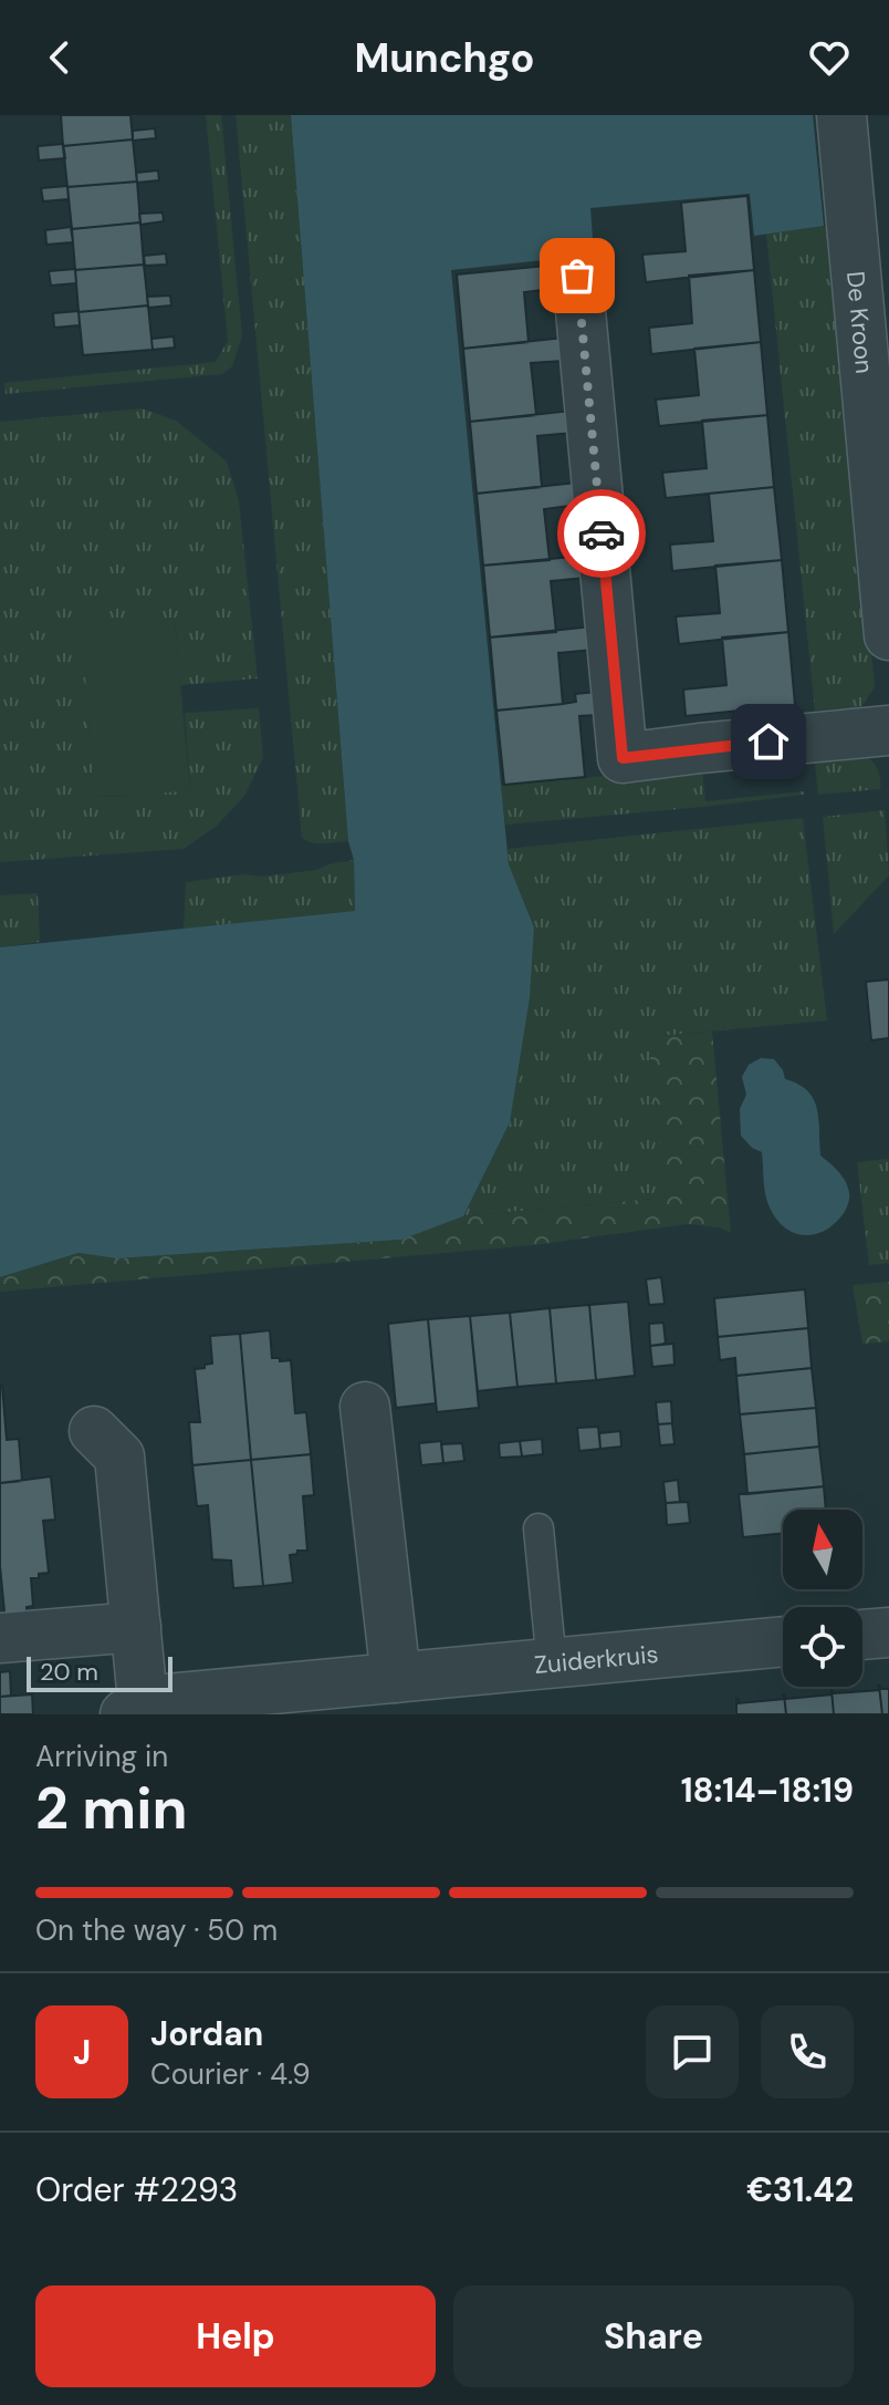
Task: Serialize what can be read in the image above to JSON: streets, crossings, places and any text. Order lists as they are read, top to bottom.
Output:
{
  "streets": {
    "street": ["De Kroon", "Zuiderkruis"]
  },
  "scale_bar": "20 m",
  "north": "top",
  "page": {
    "header": "Munchgo",
    "scale": "20 m",
    "heading": ["2 min", "Arriving in", "18:14–18:19"],
    "panel": [
      "Jordan",
      "Courier · 4.9",
      "Order #2293",
      "€31.42"
    ],
    "bar": "On the way · 50 m",
    "round": "J",
    "buttons": ["Help", "Share"]
  }
}
